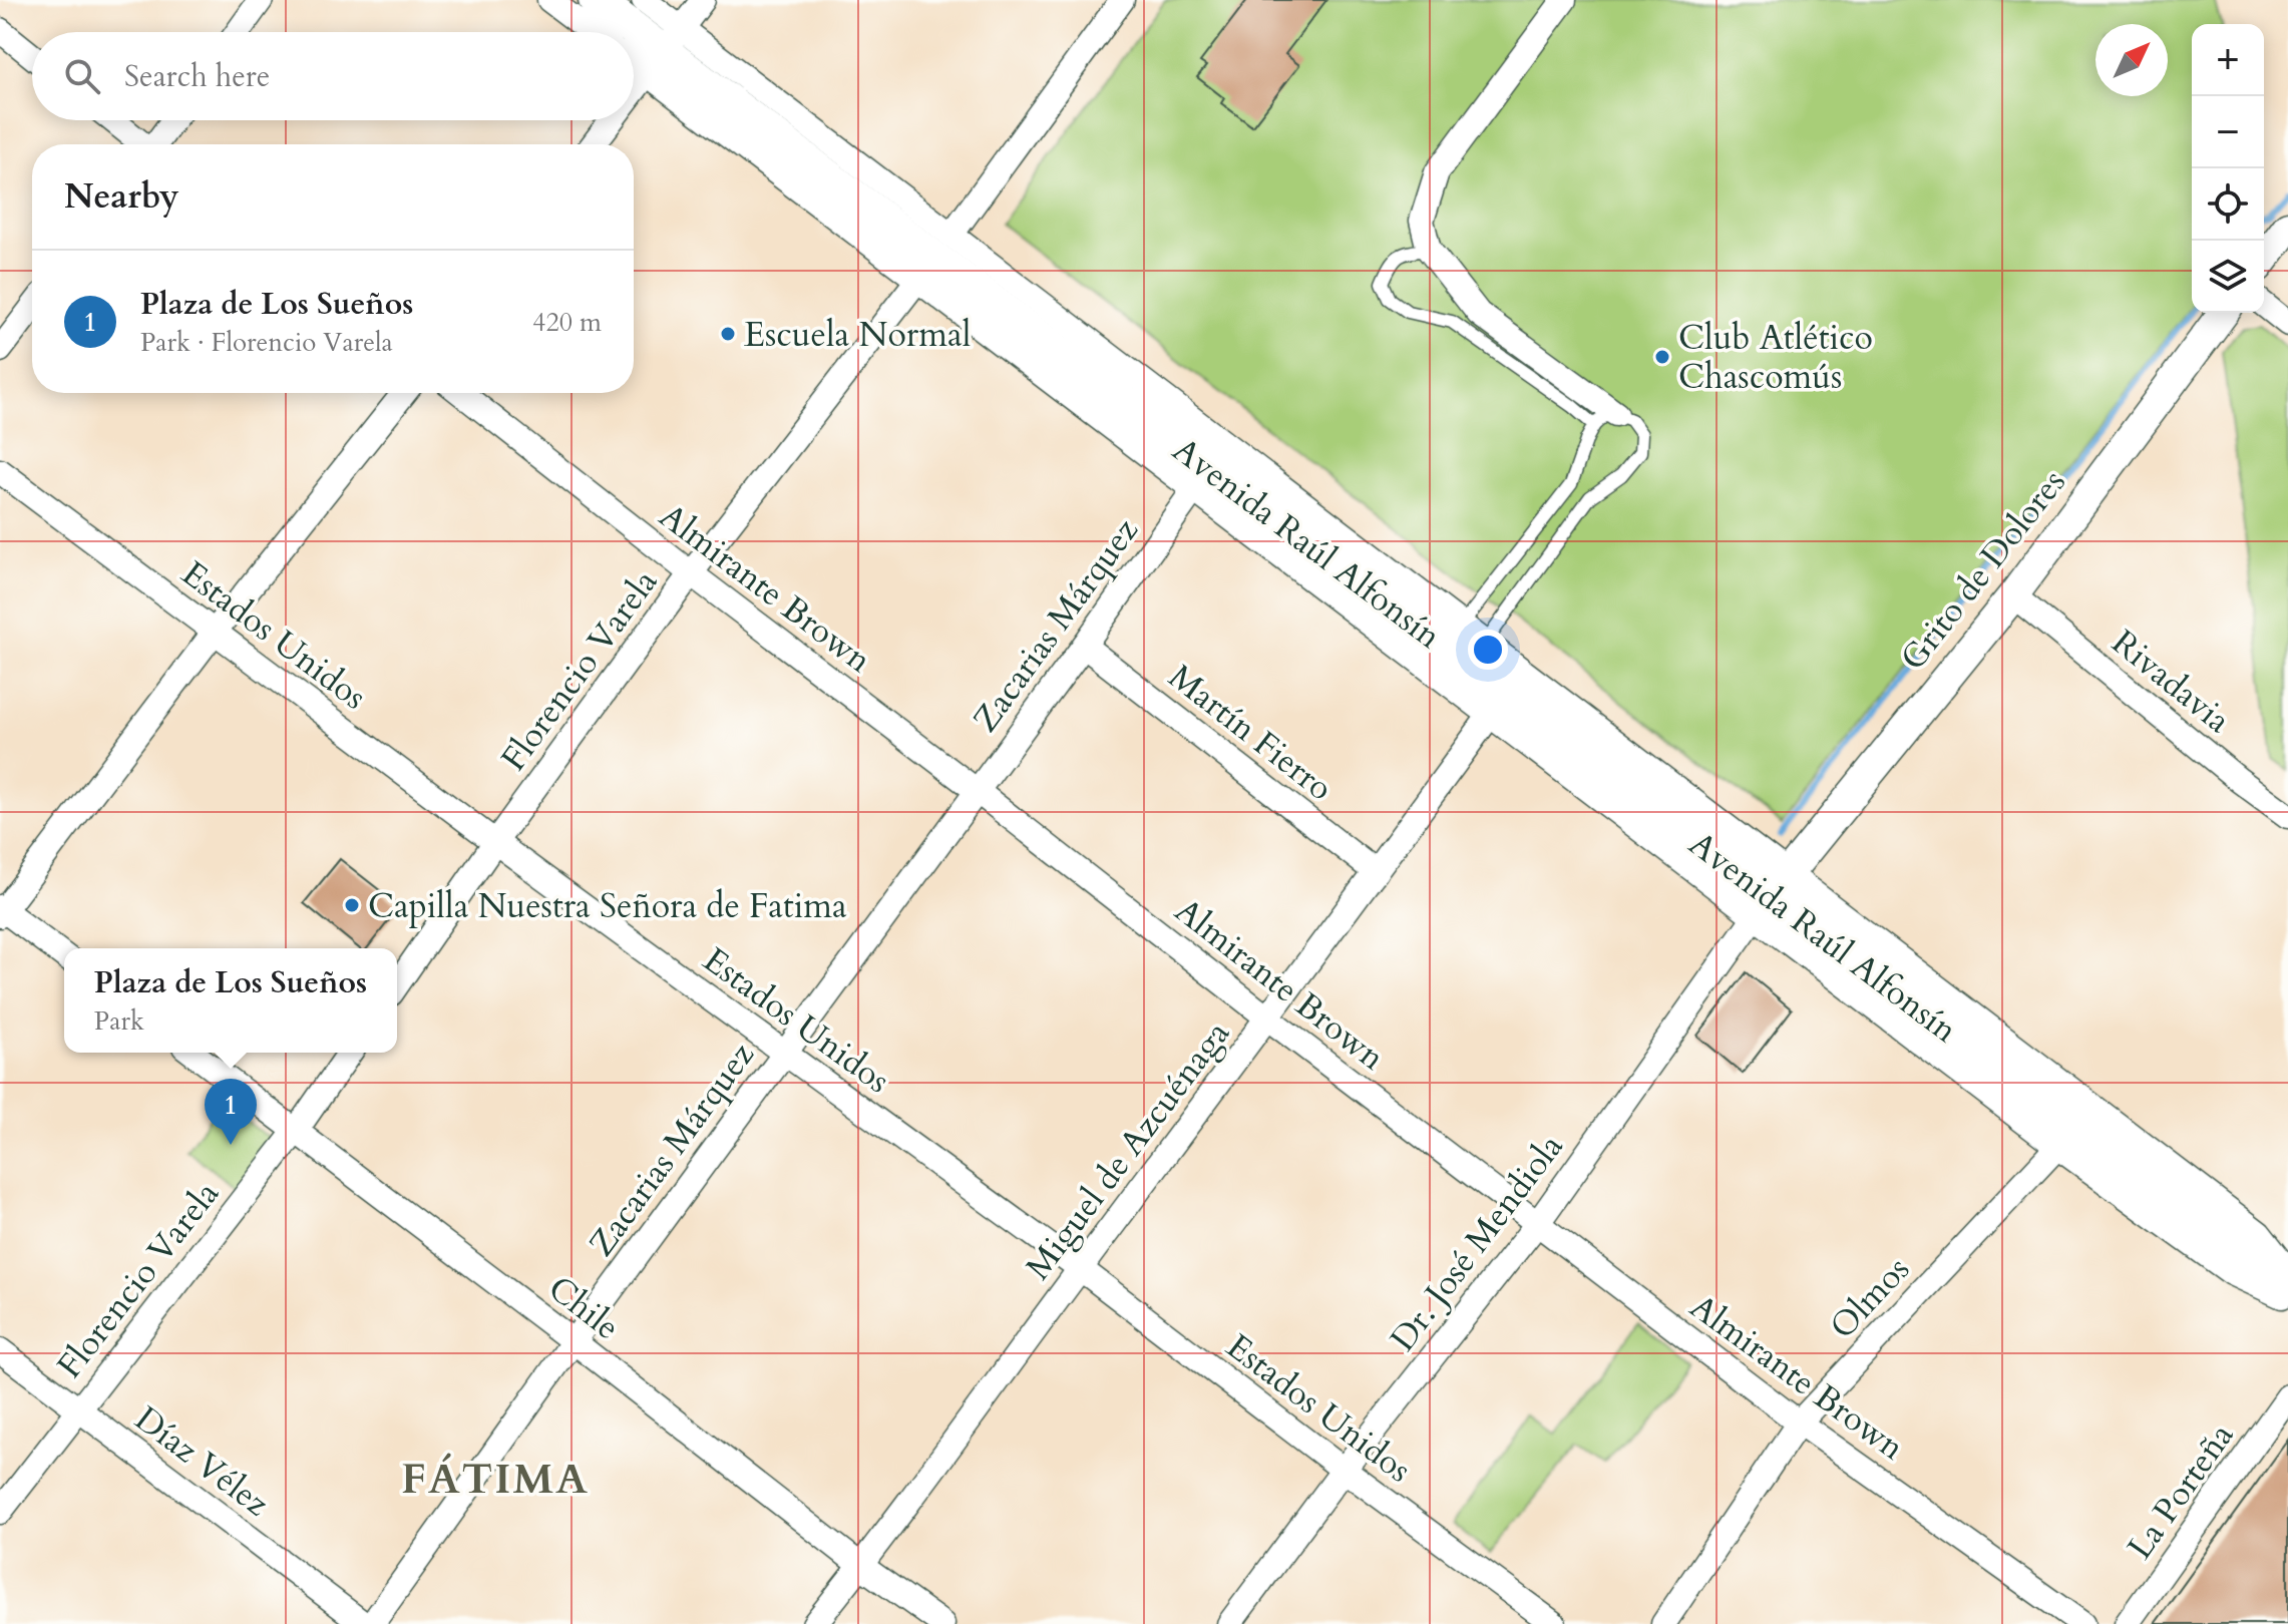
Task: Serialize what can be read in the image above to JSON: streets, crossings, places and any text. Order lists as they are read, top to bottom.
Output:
{
  "streets": {
    "main road": ["Avenida Raúl Alfonsín"],
    "street": [
      "Grito de Dolores",
      "Almirante Brown",
      "Zacarias Márquez",
      "Estados Unidos",
      "Florencio Varela",
      "Rivadavia",
      "Martín Fierro",
      "Miguel de Azcuénaga",
      "Dr. José Mendiola",
      "Olmos",
      "Chile",
      "Díaz Vélez",
      "La Porteña"
    ]
  },
  "crossings": [
    ["Avenida Raúl Alfonsín", "Grito de Dolores"],
    ["Avenida Raúl Alfonsín", "Zacarias Márquez"],
    ["Avenida Raúl Alfonsín", "Florencio Varela"],
    ["Avenida Raúl Alfonsín", "Miguel de Azcuénaga"],
    ["Avenida Raúl Alfonsín", "Dr. José Mendiola"],
    ["Avenida Raúl Alfonsín", "Olmos"],
    ["Grito de Dolores", "Rivadavia"],
    ["Grito de Dolores", "Dr. José Mendiola"],
    ["Almirante Brown", "Zacarias Márquez"],
    ["Almirante Brown", "Florencio Varela"],
    ["Almirante Brown", "Miguel de Azcuénaga"],
    ["Almirante Brown", "Dr. José Mendiola"],
    ["Almirante Brown", "Olmos"],
    ["Zacarias Márquez", "Estados Unidos"],
    ["Zacarias Márquez", "Martín Fierro"],
    ["Zacarias Márquez", "Chile"],
    ["Estados Unidos", "Florencio Varela"],
    ["Estados Unidos", "Miguel de Azcuénaga"],
    ["Estados Unidos", "Dr. José Mendiola"],
    ["Florencio Varela", "Chile"],
    ["Florencio Varela", "Díaz Vélez"],
    ["Martín Fierro", "Miguel de Azcuénaga"],
    ["Miguel de Azcuénaga", "Chile"]
  ],
  "districts": ["FÁTIMA"],
  "places": ["Escuela Normal", "Club Atlético Chascomús", "Capilla Nuestra Señora de Fatima"],
  "north": "top right",
  "page": {
    "map_buttons": ["+", "−"],
    "search": "Search here",
    "heading": "Nearby",
    "list": [
      {
        "mark": "1",
        "name": "Plaza de Los Sueños",
        "note": "Park · Florencio Varela",
        "value": "420 m"
      }
    ],
    "popup": ["Plaza de Los Sueños", "Park"],
    "pins": "1"
  }
}
